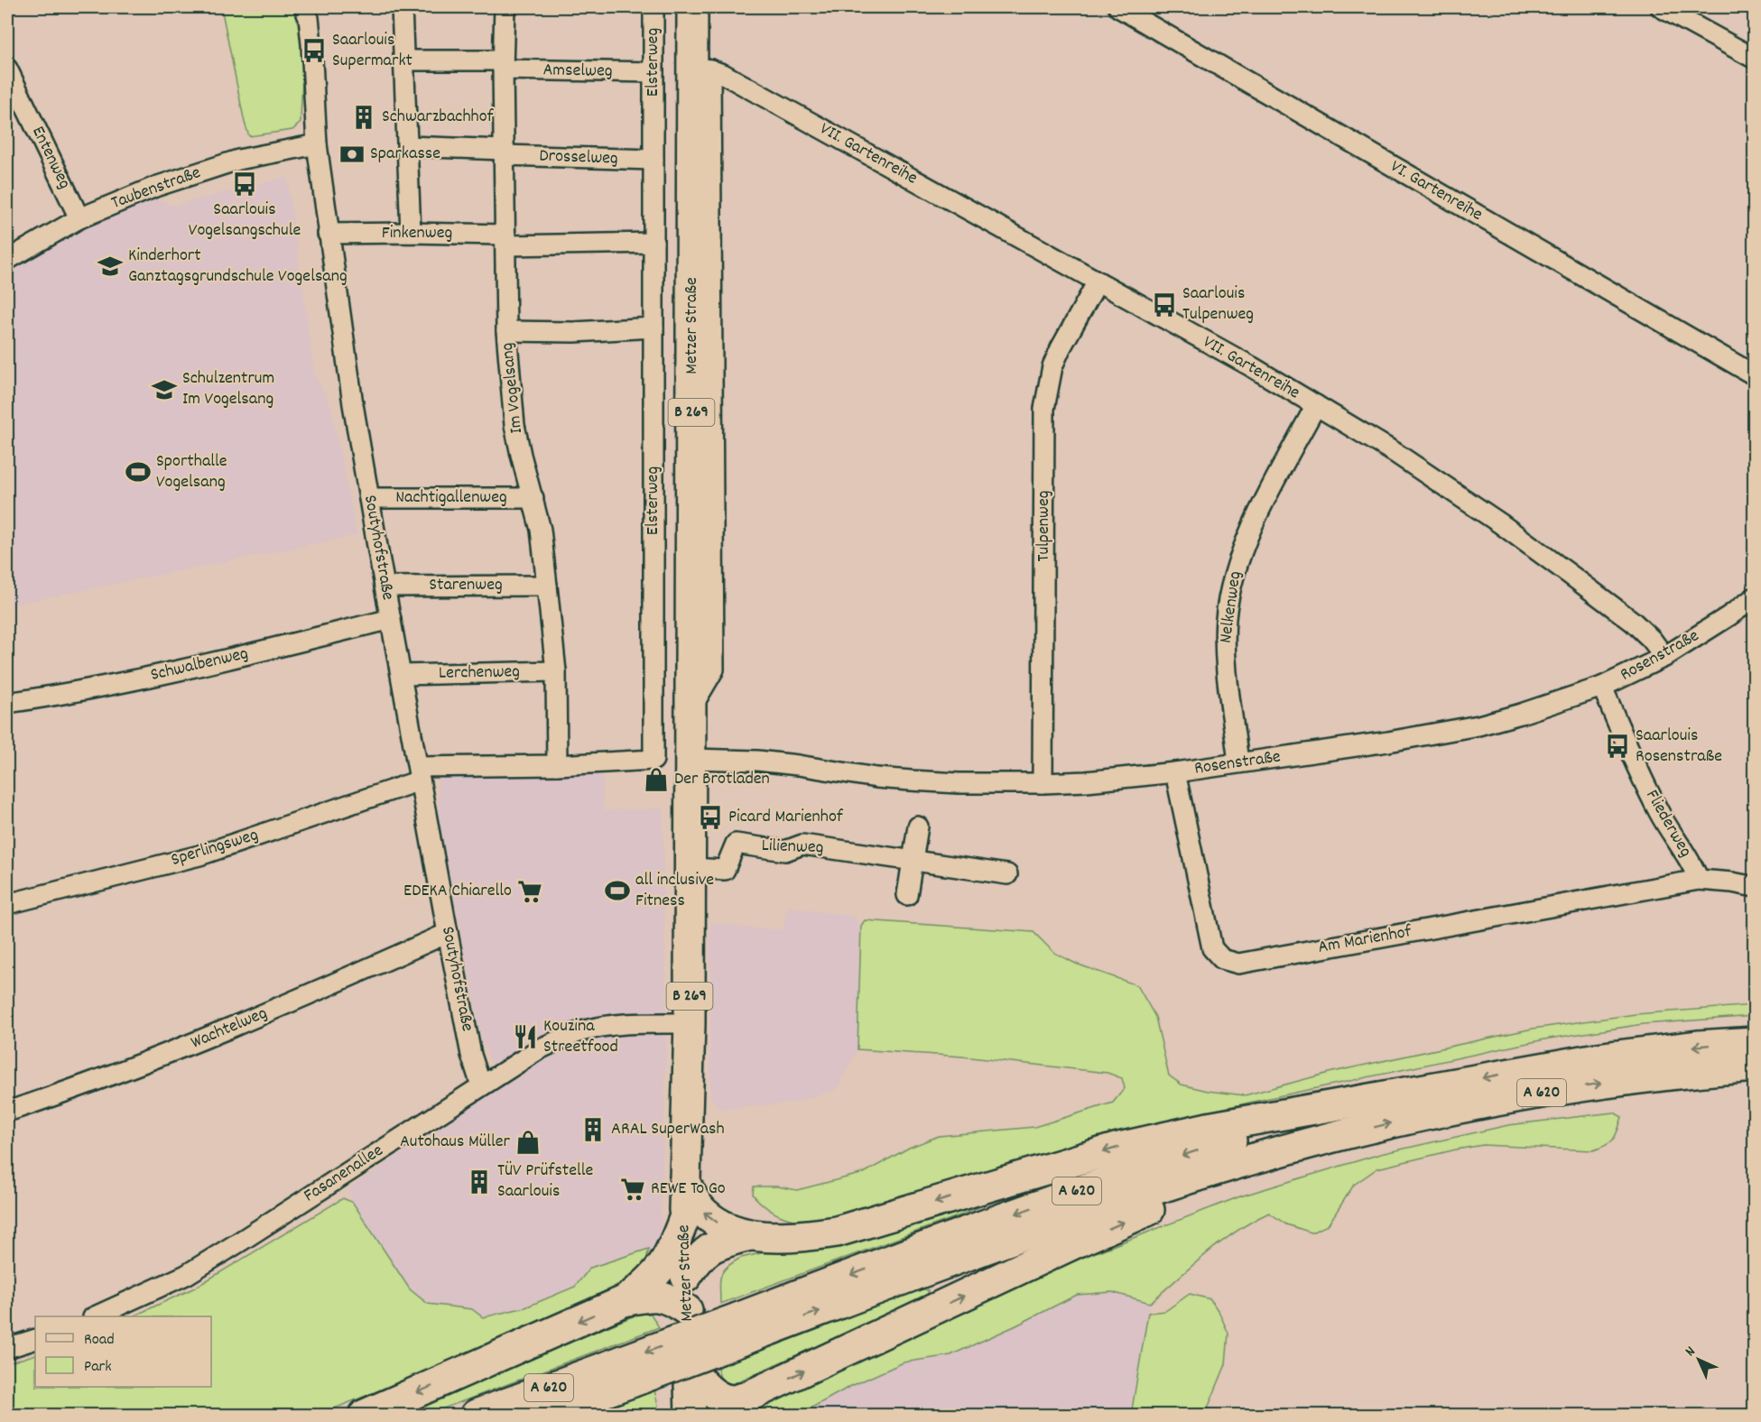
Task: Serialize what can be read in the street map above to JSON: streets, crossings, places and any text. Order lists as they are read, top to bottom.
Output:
{
  "streets": {
    "main road": ["Metzer Straße", "B 269", "A 620"],
    "street": [
      "Elsterweg",
      "Amselweg",
      "VII. Gartenreihe",
      "Entenweg",
      "Drosselweg",
      "Taubenstraße",
      "VI. Gartenreihe",
      "Finkenweg",
      "Im Vogelsang",
      "Nachtigallenweg",
      "Tulpenweg",
      "Soutyhofstraße",
      "Starenweg",
      "Nelkenweg",
      "Rosenstraße",
      "Schwalbenweg",
      "Lerchenweg",
      "Fliederweg",
      "Lilienweg",
      "Sperlingsweg",
      "Am Marienhof",
      "Wachtelweg",
      "Fasanenallee"
    ]
  },
  "crossings": [
    ["Elsterweg", "Amselweg"],
    ["Elsterweg", "Drosselweg"],
    ["Elsterweg", "Finkenweg"],
    ["Elsterweg", "Im Vogelsang"],
    ["Elsterweg", "Soutyhofstraße"],
    ["Elsterweg", "Sperlingsweg"],
    ["Amselweg", "Im Vogelsang"],
    ["VII. Gartenreihe", "Metzer Straße"],
    ["VII. Gartenreihe", "Tulpenweg"],
    ["VII. Gartenreihe", "Nelkenweg"],
    ["VII. Gartenreihe", "Rosenstraße"],
    ["Entenweg", "Taubenstraße"],
    ["Drosselweg", "Im Vogelsang"],
    ["Taubenstraße", "Soutyhofstraße"],
    ["Finkenweg", "Im Vogelsang"],
    ["Finkenweg", "Soutyhofstraße"],
    ["Metzer Straße", "Rosenstraße"],
    ["Metzer Straße", "Lilienweg"],
    ["Metzer Straße", "Fasanenallee"],
    ["Im Vogelsang", "Nachtigallenweg"],
    ["Im Vogelsang", "Starenweg"],
    ["Im Vogelsang", "Lerchenweg"],
    ["Nachtigallenweg", "Soutyhofstraße"],
    ["Tulpenweg", "Rosenstraße"],
    ["Soutyhofstraße", "Starenweg"],
    ["Soutyhofstraße", "Schwalbenweg"],
    ["Soutyhofstraße", "Lerchenweg"],
    ["Soutyhofstraße", "Sperlingsweg"],
    ["Soutyhofstraße", "Wachtelweg"],
    ["Soutyhofstraße", "Fasanenallee"],
    ["Nelkenweg", "Rosenstraße"],
    ["Rosenstraße", "Fliederweg"],
    ["Rosenstraße", "Am Marienhof"],
    ["Fliederweg", "Am Marienhof"]
  ],
  "places": {
    "bus stop": [
      "Saarlouis Supermarkt",
      "Saarlouis Vogelsangschule",
      "Saarlouis Tulpenweg",
      "Saarlouis Rosenstraße",
      "Picard Marienhof"
    ],
    "building": ["Schwarzbachhof", "ARAL SuperWash", "TÜV Prüfstelle Saarlouis"],
    "bank": ["Sparkasse"],
    "school or university": ["Kinderhort Ganztagsgrundschule Vogelsang", "Schulzentrum Im Vogelsang"],
    "sports": ["Sporthalle Vogelsang", "all inclusive Fitness"],
    "shop": ["Der Brotladen", "Autohaus Müller"],
    "supermarket": ["EDEKA Chiarello", "REWE To Go"],
    "restaurant": ["Kouzina Streetfood"]
  },
  "legend": ["Road", "Park"],
  "north": "top left"
}
